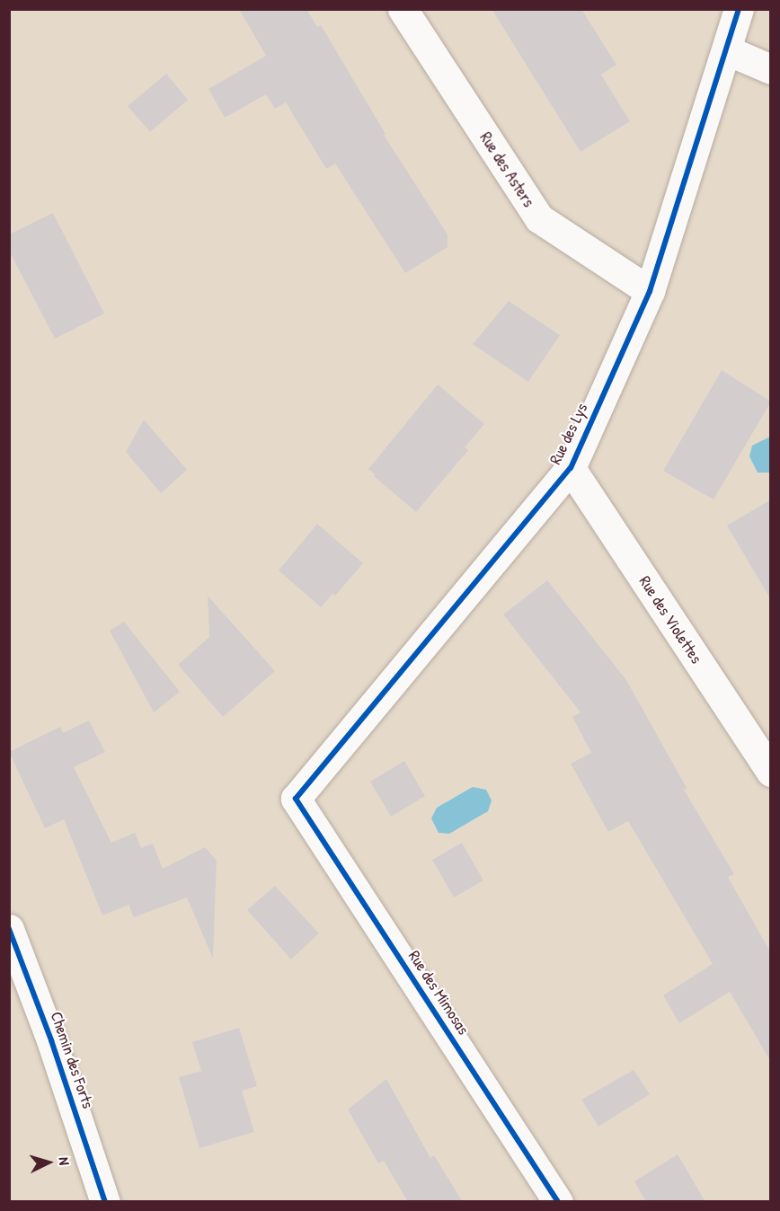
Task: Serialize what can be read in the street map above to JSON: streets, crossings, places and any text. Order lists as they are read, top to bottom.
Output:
{
  "streets": {
    "street": [
      "Rue des Asters",
      "Rue des Lys",
      "Rue des Violettes",
      "Rue des Mimosas",
      "Chemin des Forts"
    ]
  },
  "crossings": [
    ["Rue des Asters", "Rue des Lys"],
    ["Rue des Lys", "Rue des Violettes"],
    ["Rue des Lys", "Rue des Mimosas"]
  ],
  "north": "right"
}
